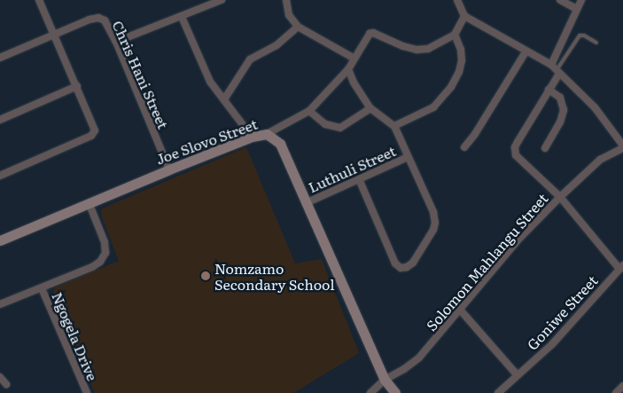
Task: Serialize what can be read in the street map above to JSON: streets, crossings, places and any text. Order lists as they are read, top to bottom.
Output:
{
  "streets": {
    "street": [
      "Chris Hani Street",
      "Joe Slovo Street",
      "Luthuli Street",
      "Solomon Mahlangu Street",
      "Goniwe Street",
      "Ngogela Drive"
    ]
  },
  "crossings": [
    ["Chris Hani Street", "Joe Slovo Street"],
    ["Joe Slovo Street", "Luthuli Street"],
    ["Joe Slovo Street", "Solomon Mahlangu Street"]
  ],
  "places": ["Nomzamo Secondary School"]
}
